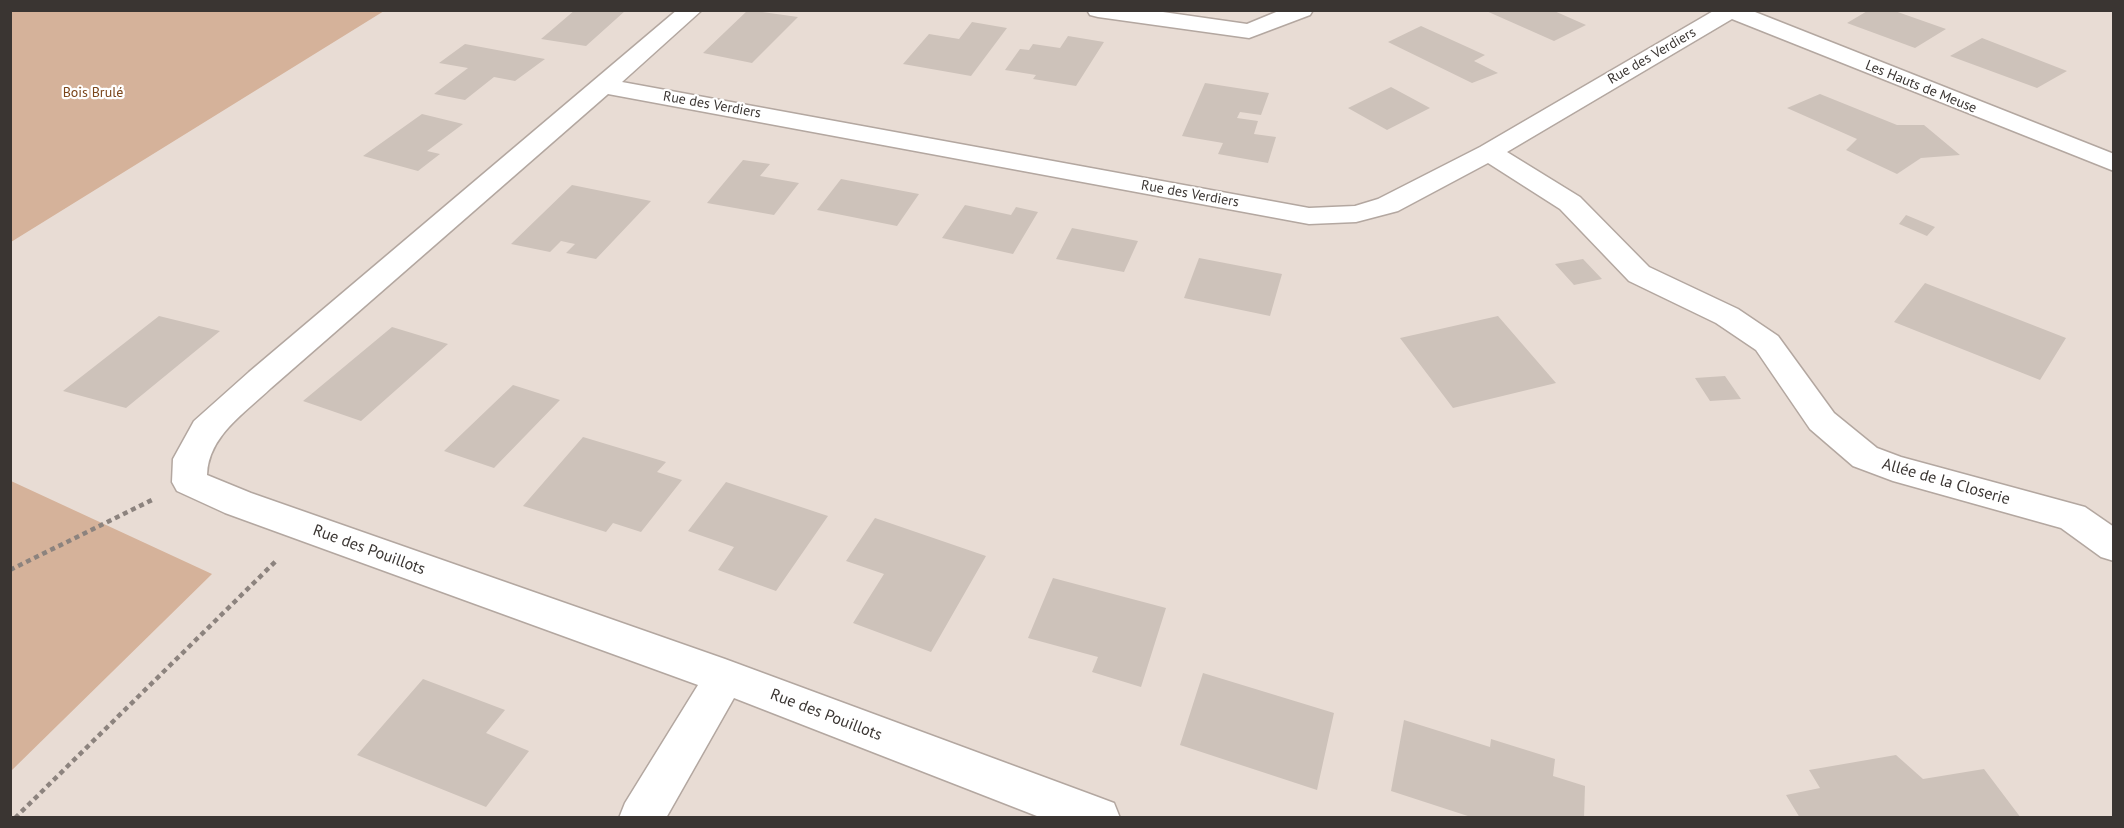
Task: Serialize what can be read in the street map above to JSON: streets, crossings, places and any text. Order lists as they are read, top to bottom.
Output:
{
  "streets": {
    "street": [
      "Rue des Verdiers",
      "Les Hauts de Meuse",
      "Allée de la Closerie",
      "Rue des Pouillots"
    ]
  },
  "crossings": [
    ["Rue des Verdiers", "Les Hauts de Meuse"],
    ["Rue des Verdiers", "Allée de la Closerie"]
  ],
  "parks": ["Bois Brulé"]
}
